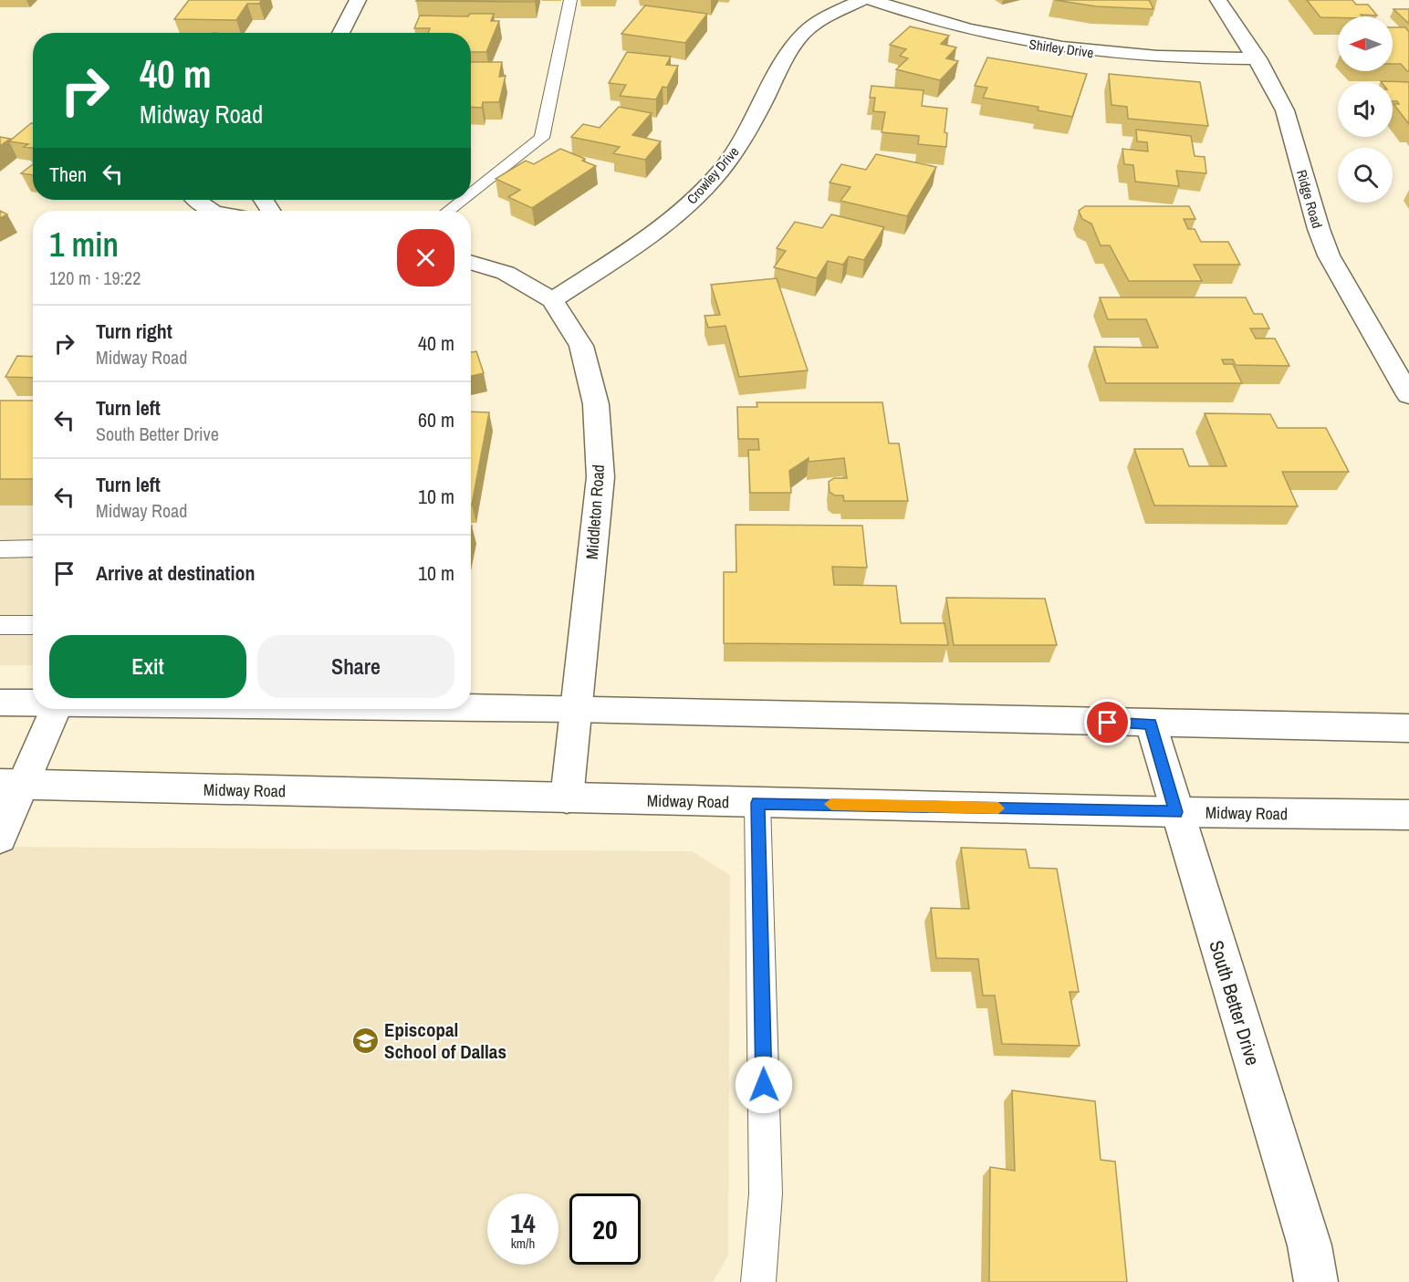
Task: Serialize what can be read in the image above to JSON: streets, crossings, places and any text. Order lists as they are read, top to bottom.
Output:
{
  "streets": {
    "street": [
      "Shirley Drive",
      "Crowley Drive",
      "Ridge Road",
      "Middleton Road",
      "Midway Road",
      "South Better Drive"
    ]
  },
  "crossings": [
    ["Shirley Drive", "Ridge Road"],
    ["Crowley Drive", "Middleton Road"],
    ["Middleton Road", "Midway Road"],
    ["Midway Road", "South Better Drive"]
  ],
  "places": {
    "school or university": ["Episcopal School of Dallas"]
  },
  "north": "left",
  "page": {
    "turn": ["40 m", "Midway Road"],
    "then": "Then",
    "heading": ["1 min", "120 m · 19:22"],
    "list": [
      {
        "name": "Turn right",
        "note": "Midway Road",
        "value": "40 m"
      },
      {
        "name": "Turn left",
        "note": "South Better Drive",
        "value": "60 m"
      },
      {
        "name": "Turn left",
        "note": "Midway Road",
        "value": "10 m"
      },
      {
        "name": "Arrive at destination",
        "value": "10 m"
      }
    ],
    "buttons": ["Exit", "Share"],
    "speed": "14 km/h",
    "limit": "20"
  }
}
